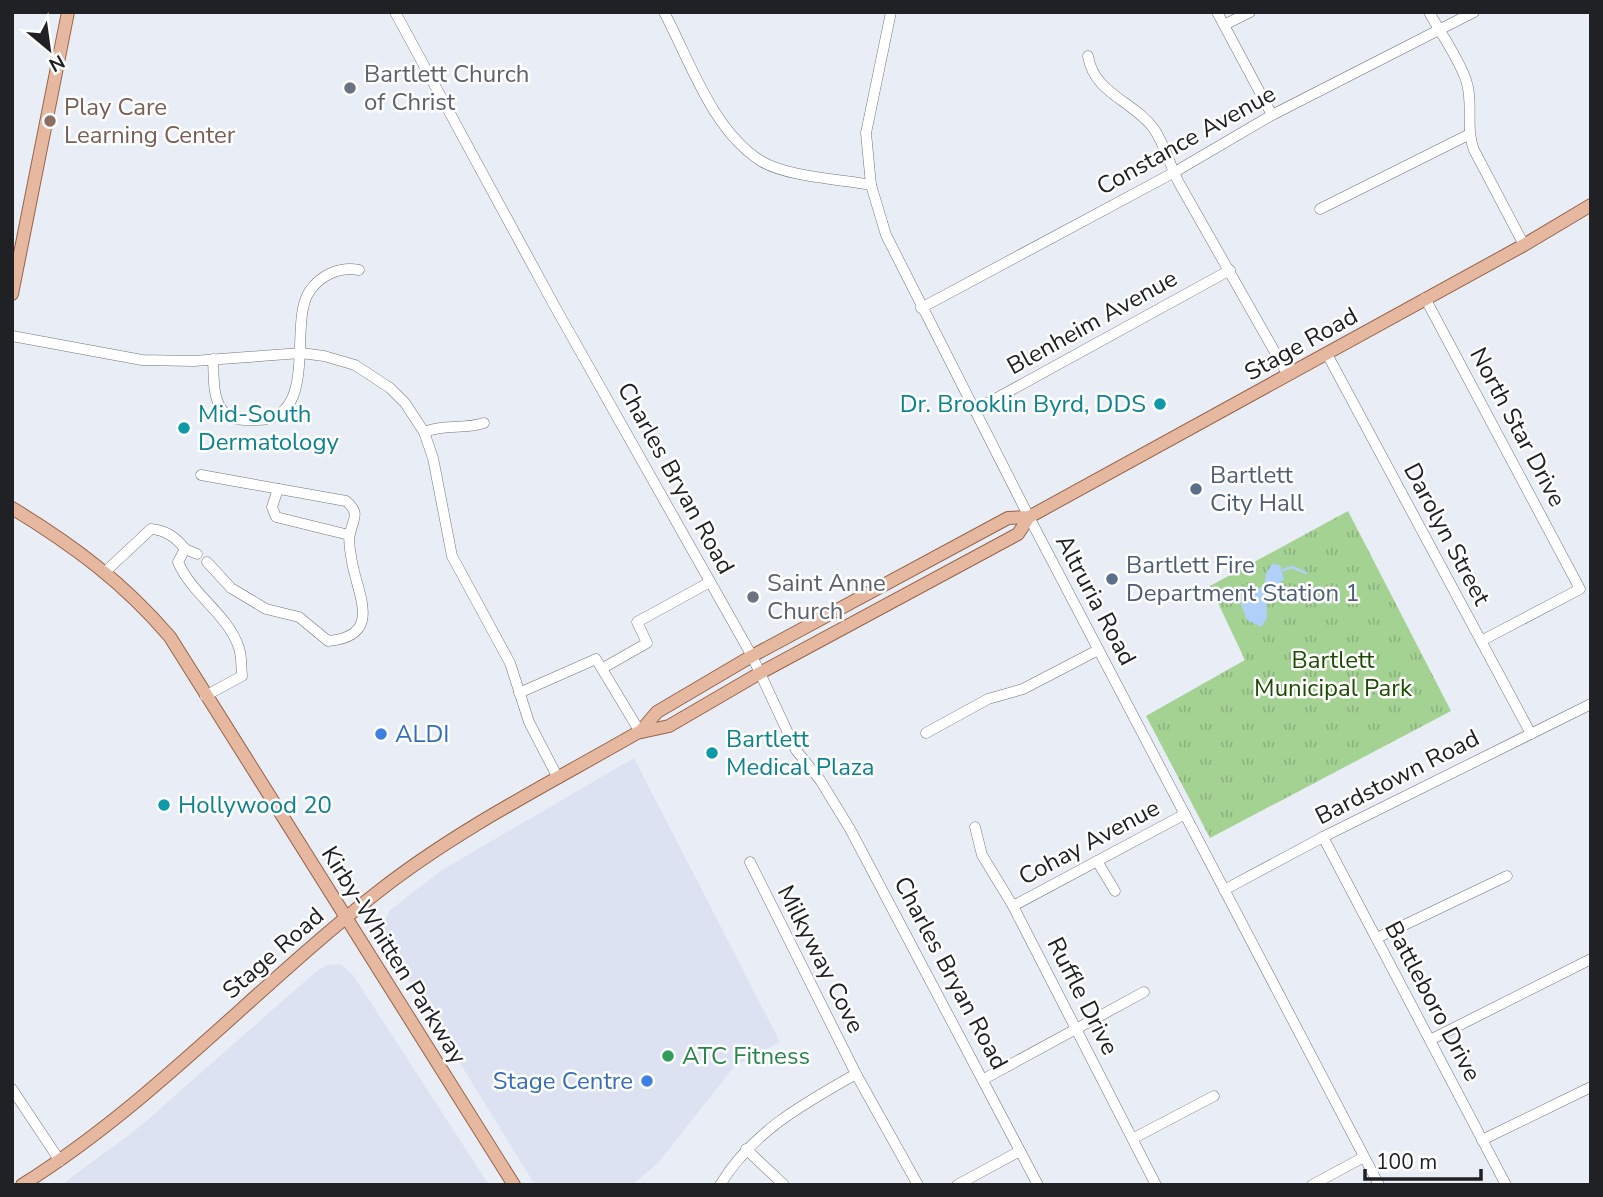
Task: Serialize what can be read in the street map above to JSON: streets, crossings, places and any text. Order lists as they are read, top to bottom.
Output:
{
  "streets": {
    "main road": ["Stage Road", "Kirby-Whitten Parkway"],
    "street": [
      "Constance Avenue",
      "Blenheim Avenue",
      "North Star Drive",
      "Charles Bryan Road",
      "Darolyn Street",
      "Altruria Road",
      "Bardstown Road",
      "Cohay Avenue",
      "Milkyway Cove",
      "Ruffle Drive",
      "Battleboro Drive"
    ]
  },
  "crossings": [
    ["Constance Avenue", "Altruria Road"],
    ["Blenheim Avenue", "Altruria Road"],
    ["Stage Road", "North Star Drive"],
    ["Stage Road", "Charles Bryan Road"],
    ["Stage Road", "Darolyn Street"],
    ["Stage Road", "Altruria Road"],
    ["Stage Road", "Kirby-Whitten Parkway"],
    ["North Star Drive", "Darolyn Street"],
    ["Darolyn Street", "Bardstown Road"],
    ["Altruria Road", "Bardstown Road"],
    ["Altruria Road", "Cohay Avenue"],
    ["Bardstown Road", "Battleboro Drive"],
    ["Cohay Avenue", "Ruffle Drive"]
  ],
  "parks": ["Bartlett Municipal Park"],
  "places": [
    "Bartlett Church of Christ",
    "Play Care Learning Center",
    "Dr. Brooklin Byrd, DDS",
    "Mid-South Dermatology",
    "Bartlett City Hall",
    "Bartlett Fire Department Station 1",
    "Saint Anne Church",
    "ALDI",
    "Bartlett Medical Plaza",
    "Hollywood 20",
    "ATC Fitness",
    "Stage Centre"
  ],
  "scale_bar": "100 m",
  "north": "bottom right"
}
